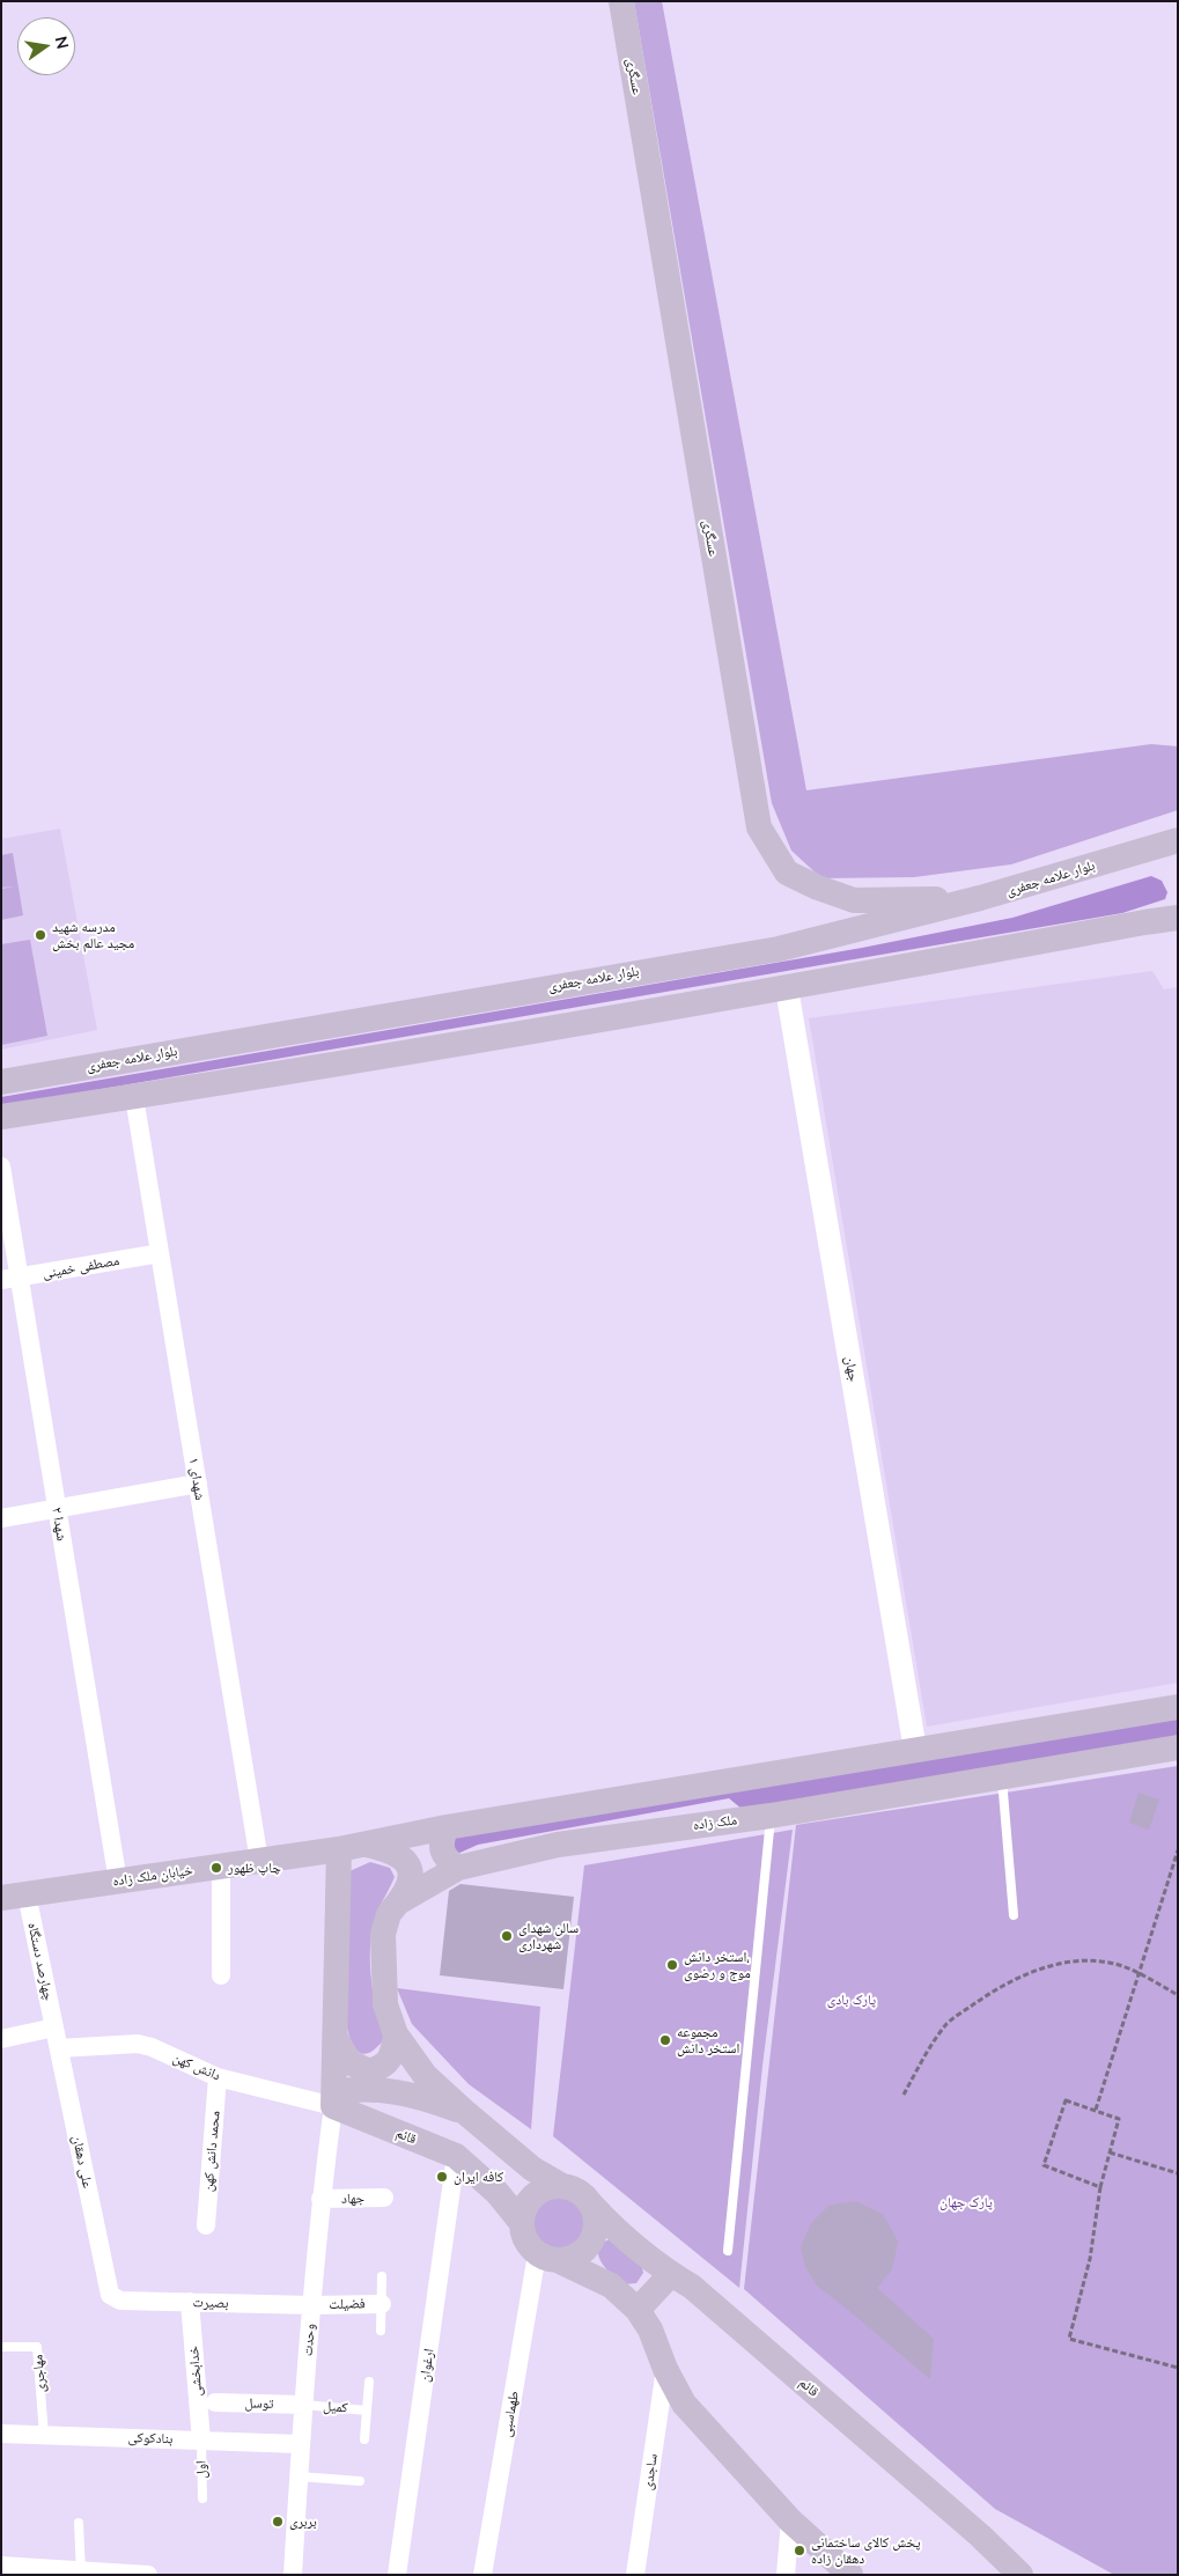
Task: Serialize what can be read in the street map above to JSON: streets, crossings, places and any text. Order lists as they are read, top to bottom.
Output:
{
  "streets": {
    "main road": [
      "عسگری",
      "بلوار علامه جعفری",
      "ملک زاده",
      "خیابان ملک زاده",
      "قائم"
    ],
    "street": [
      "مصطفی خمینی",
      "جهان",
      "شهدای ۱",
      "شهدا ۲",
      "چهارصد دستگاه",
      "دانش کهن",
      "محمد دانش کهن",
      "علی دهقان",
      "جهاد",
      "بصیرت",
      "فضیلت",
      "وحدت",
      "ارغوان",
      "خدابخشی",
      "توسل",
      "طهماسبی",
      "بنادکوکی",
      "ساجدی"
    ],
    "lane": ["مهاجری", "کمیل", "اول"]
  },
  "crossings": [
    ["عسگری", "بلوار علامه جعفری"],
    ["مصطفی خمینی", "شهدای ۱"],
    ["مصطفی خمینی", "شهدا ۲"],
    ["شهدای ۱", "خیابان ملک زاده"],
    ["شهدا ۲", "خیابان ملک زاده"],
    ["خیابان ملک زاده", "چهارصد دستگاه"],
    ["چهارصد دستگاه", "علی دهقان"],
    ["دانش کهن", "قائم"],
    ["دانش کهن", "محمد دانش کهن"],
    ["دانش کهن", "علی دهقان"],
    ["دانش کهن", "وحدت"],
    ["قائم", "وحدت"],
    ["قائم", "ارغوان"],
    ["قائم", "طهماسبی"],
    ["علی دهقان", "بصیرت"],
    ["جهاد", "وحدت"],
    ["بصیرت", "فضیلت"],
    ["بصیرت", "وحدت"],
    ["بصیرت", "خدابخشی"],
    ["فضیلت", "وحدت"],
    ["وحدت", "توسل"],
    ["وحدت", "کمیل"],
    ["وحدت", "بنادکوکی"],
    ["خدابخشی", "بنادکوکی"],
    ["خدابخشی", "اول"],
    ["مهاجری", "بنادکوکی"],
    ["توسل", "کمیل"],
    ["بنادکوکی", "اول"]
  ],
  "parks": ["پارک بادی", "پارک جهان"],
  "places": [
    "مدرسه شهید مجید عالم بخش",
    "چاپ ظهور",
    "سالن شهدای شهرداری",
    "استخر دانش، موج و رضوی",
    "مجموعه استخر دانش",
    "کافه ایران",
    "بربری",
    "پخش کالای ساختمانی دهقان زاده"
  ],
  "north": "right"
}
